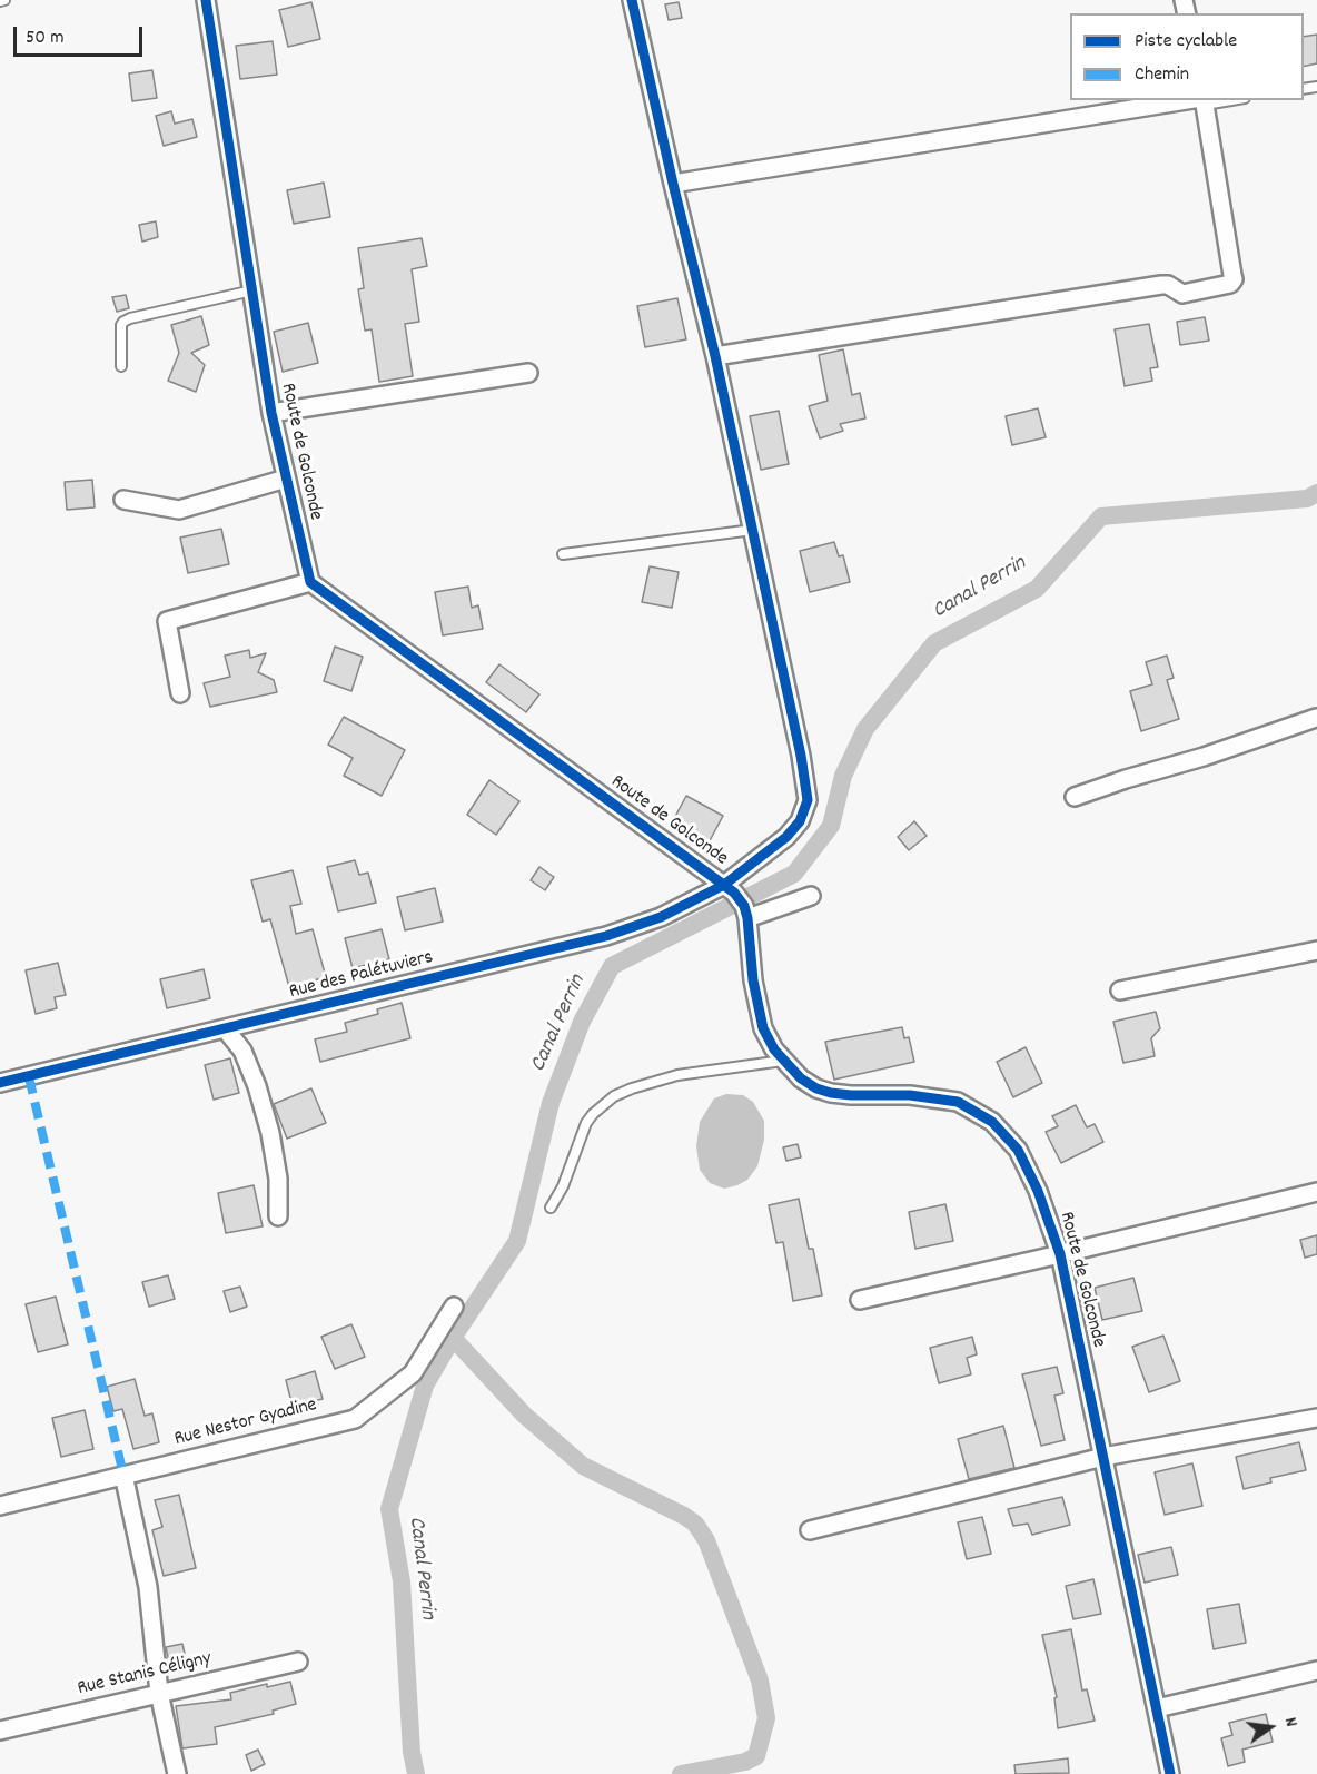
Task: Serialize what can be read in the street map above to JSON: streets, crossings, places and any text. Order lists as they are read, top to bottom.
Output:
{
  "streets": {
    "street": [
      "Route de Golconde",
      "Rue des Palétuviers",
      "Rue Nestor Gyadine",
      "Rue Stanis Céligny"
    ]
  },
  "crossings": [
    ["Route de Golconde", "Rue des Palétuviers"]
  ],
  "water": ["Canal Perrin"],
  "legend": ["Piste cyclable", "Chemin"],
  "scale_bar": "50 m",
  "north": "right"
}
